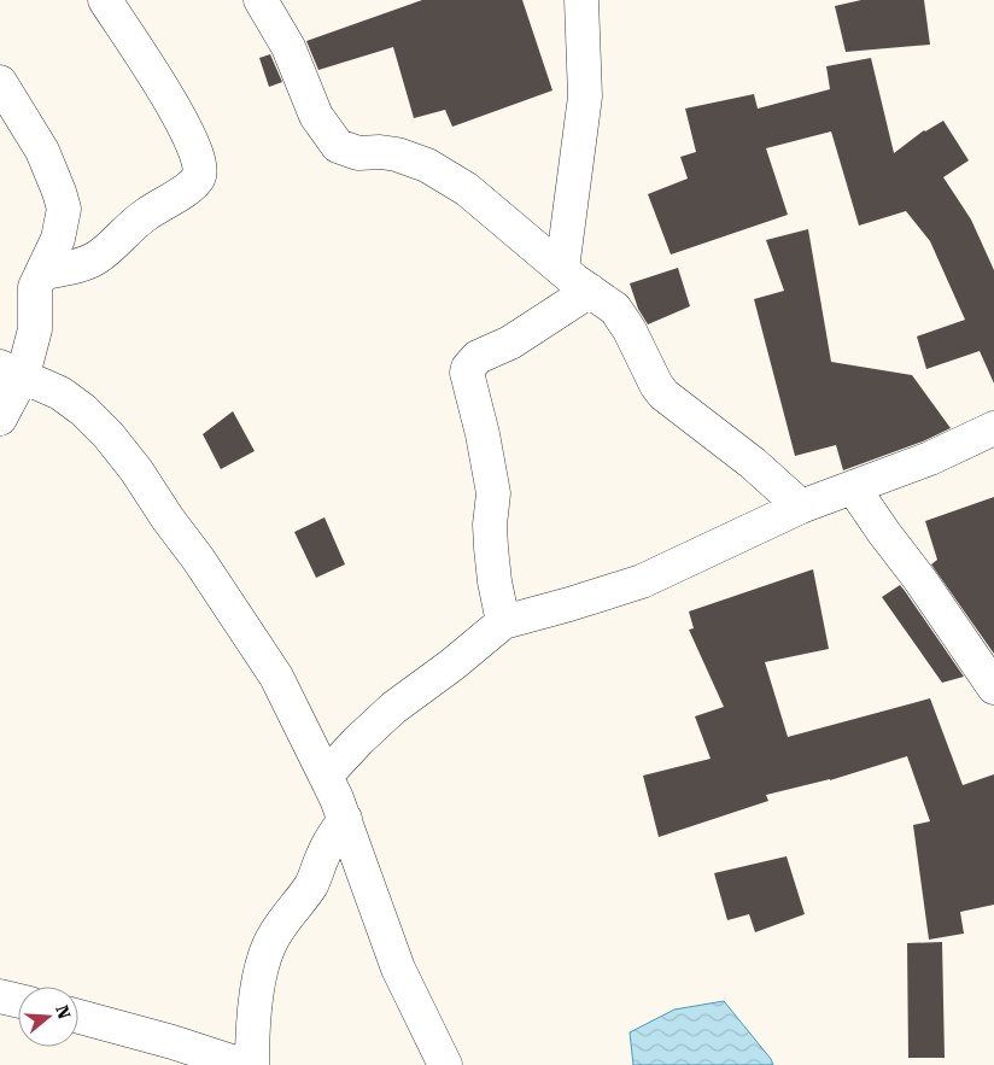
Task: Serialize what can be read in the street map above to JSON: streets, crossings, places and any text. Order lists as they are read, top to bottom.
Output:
{
  "north": "right"
}
